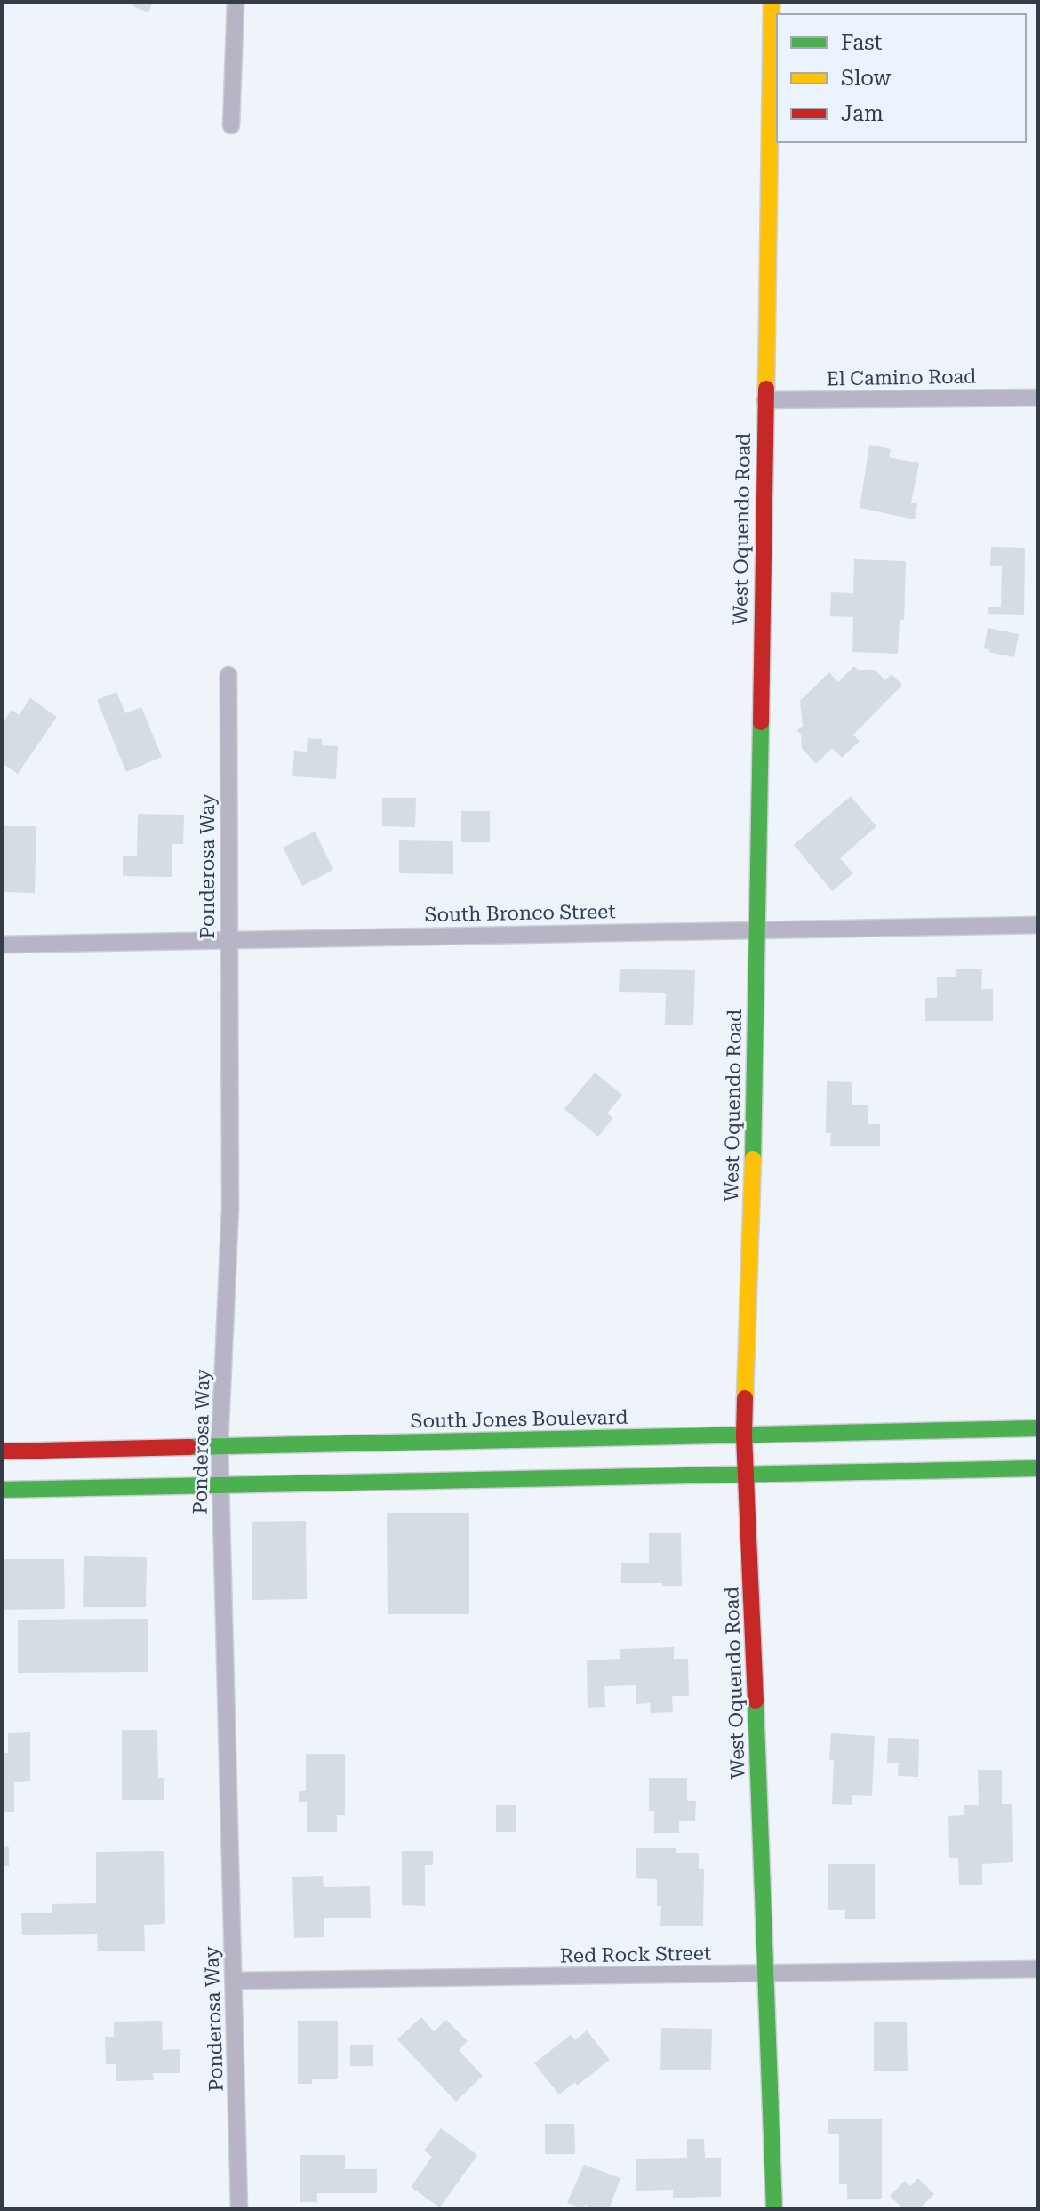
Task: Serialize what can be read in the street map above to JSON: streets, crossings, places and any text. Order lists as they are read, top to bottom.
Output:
{
  "streets": {
    "street": [
      "El Camino Road",
      "West Oquendo Road",
      "Ponderosa Way",
      "South Bronco Street",
      "South Jones Boulevard",
      "Red Rock Street"
    ]
  },
  "crossings": [
    ["El Camino Road", "West Oquendo Road"],
    ["West Oquendo Road", "South Bronco Street"],
    ["West Oquendo Road", "South Jones Boulevard"],
    ["West Oquendo Road", "Red Rock Street"],
    ["Ponderosa Way", "South Bronco Street"],
    ["Ponderosa Way", "South Jones Boulevard"],
    ["Ponderosa Way", "Red Rock Street"]
  ],
  "legend": ["Fast", "Slow", "Jam"]
}
